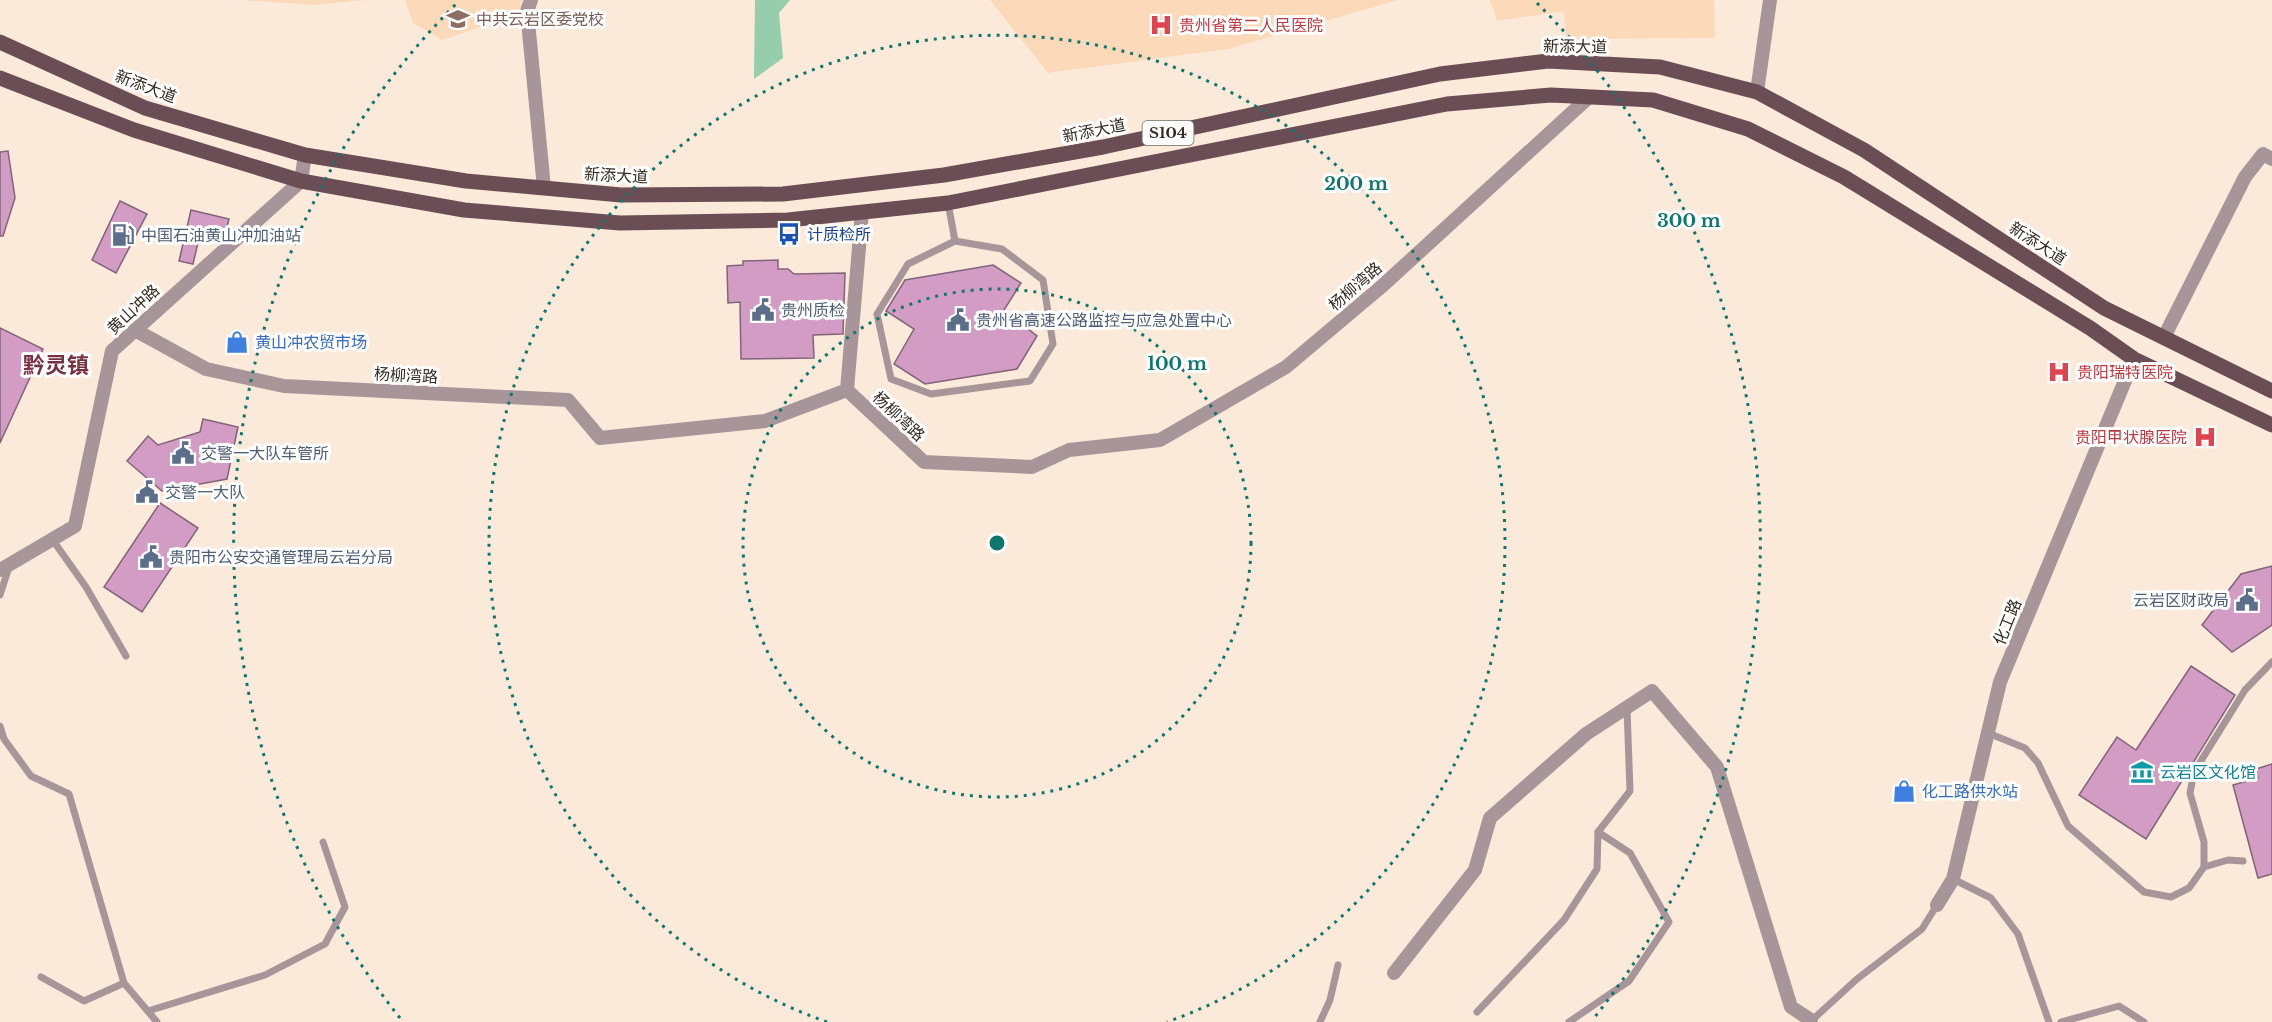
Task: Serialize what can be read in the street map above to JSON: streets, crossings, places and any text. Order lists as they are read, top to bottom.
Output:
{
  "streets": {
    "main road": ["新添大道", "S104"],
    "street": ["杨柳湾路", "黄山冲路", "化工路"]
  },
  "crossings": [
    ["S104", "杨柳湾路"],
    ["S104", "黄山冲路"],
    ["S104", "化工路"],
    ["杨柳湾路", "黄山冲路"]
  ],
  "districts": ["黔灵镇"],
  "places": {
    "school or university": ["中共云岩区委党校"],
    "hospital": ["贵州省第二人民医院", "贵阳瑞特医院", "贵阳甲状腺医院"],
    "bus stop": ["计质检所"],
    "fuel station": ["中国石油黄山冲加油站"],
    "public building": [
      "贵州质检",
      "贵州省高速公路监控与应急处置中心",
      "交警一大队车管所",
      "交警一大队",
      "贵阳市公安交通管理局云岩分局",
      "云岩区财政局"
    ],
    "shop": ["黄山冲农贸市场", "化工路供水站"],
    "museum": ["云岩区文化馆"]
  },
  "rings": ["200 m", "300 m", "100 m"]
}
